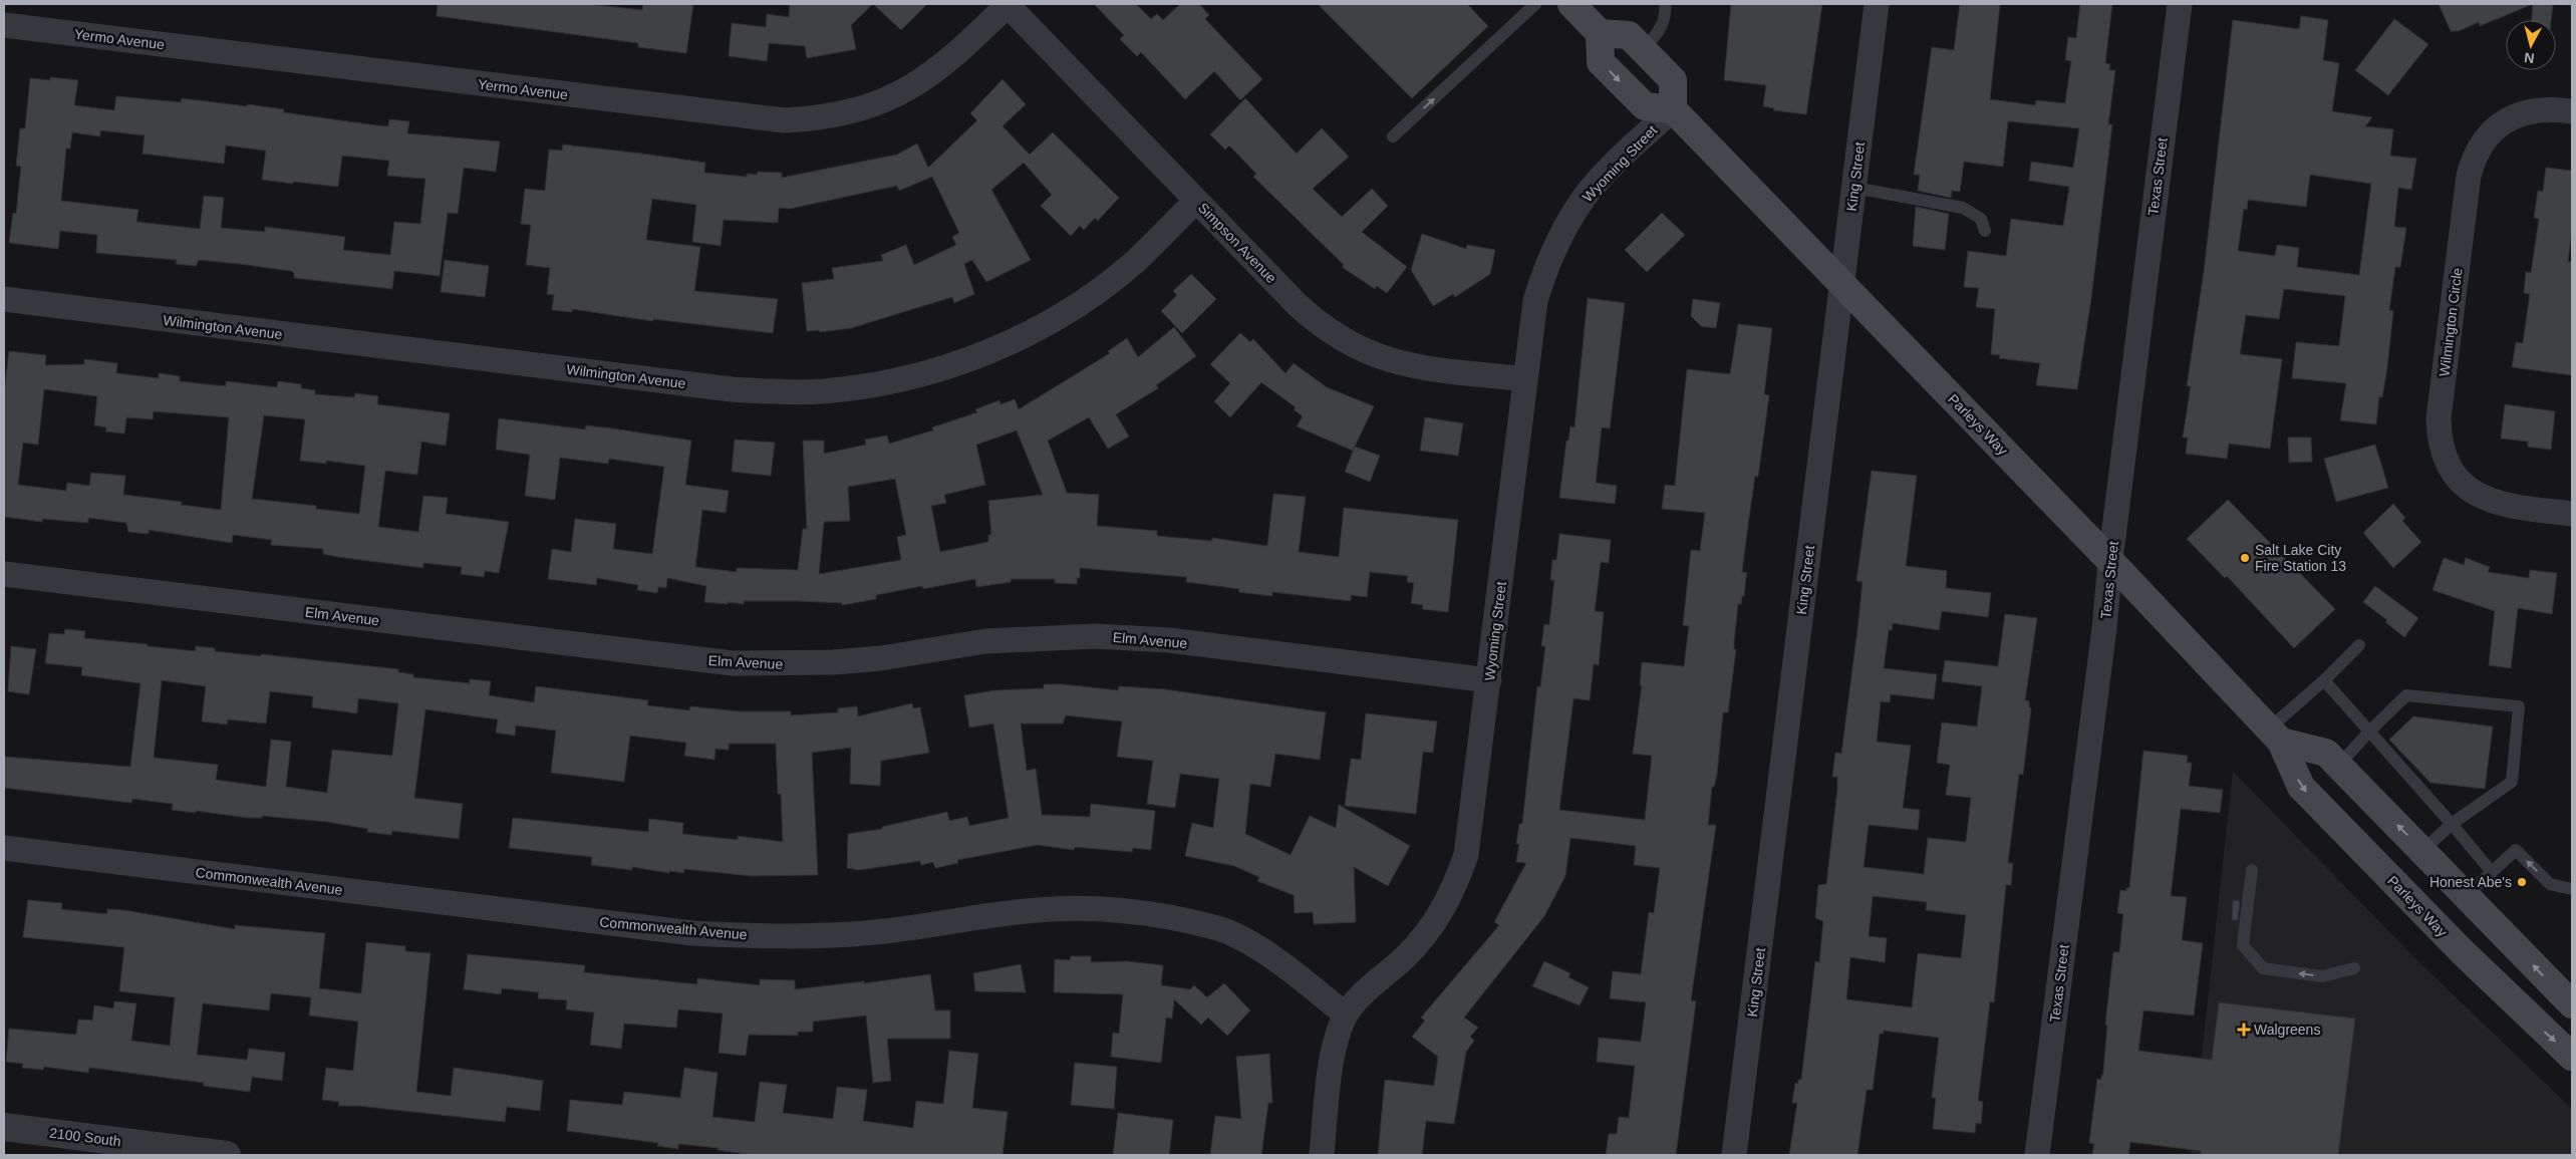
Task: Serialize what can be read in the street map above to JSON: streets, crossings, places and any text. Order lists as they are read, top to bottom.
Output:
{
  "streets": {
    "main road": ["Parleys Way"],
    "street": [
      "Yermo Avenue",
      "Wyoming Street",
      "King Street",
      "Texas Street",
      "Simpson Avenue",
      "Wilmington Circle",
      "Wilmington Avenue",
      "Elm Avenue",
      "Commonwealth Avenue",
      "2100 South"
    ]
  },
  "crossings": [
    ["Yermo Avenue", "Simpson Avenue"],
    ["Wyoming Street", "Simpson Avenue"],
    ["Wyoming Street", "Parleys Way"],
    ["Wyoming Street", "Elm Avenue"],
    ["Wyoming Street", "Commonwealth Avenue"],
    ["King Street", "Parleys Way"],
    ["Texas Street", "Parleys Way"],
    ["Simpson Avenue", "Wilmington Avenue"]
  ],
  "places": {
    "other": ["Salt Lake City Fire Station 13", "Honest Abe's"],
    "health": ["Walgreens"]
  },
  "north": "bottom"
}
